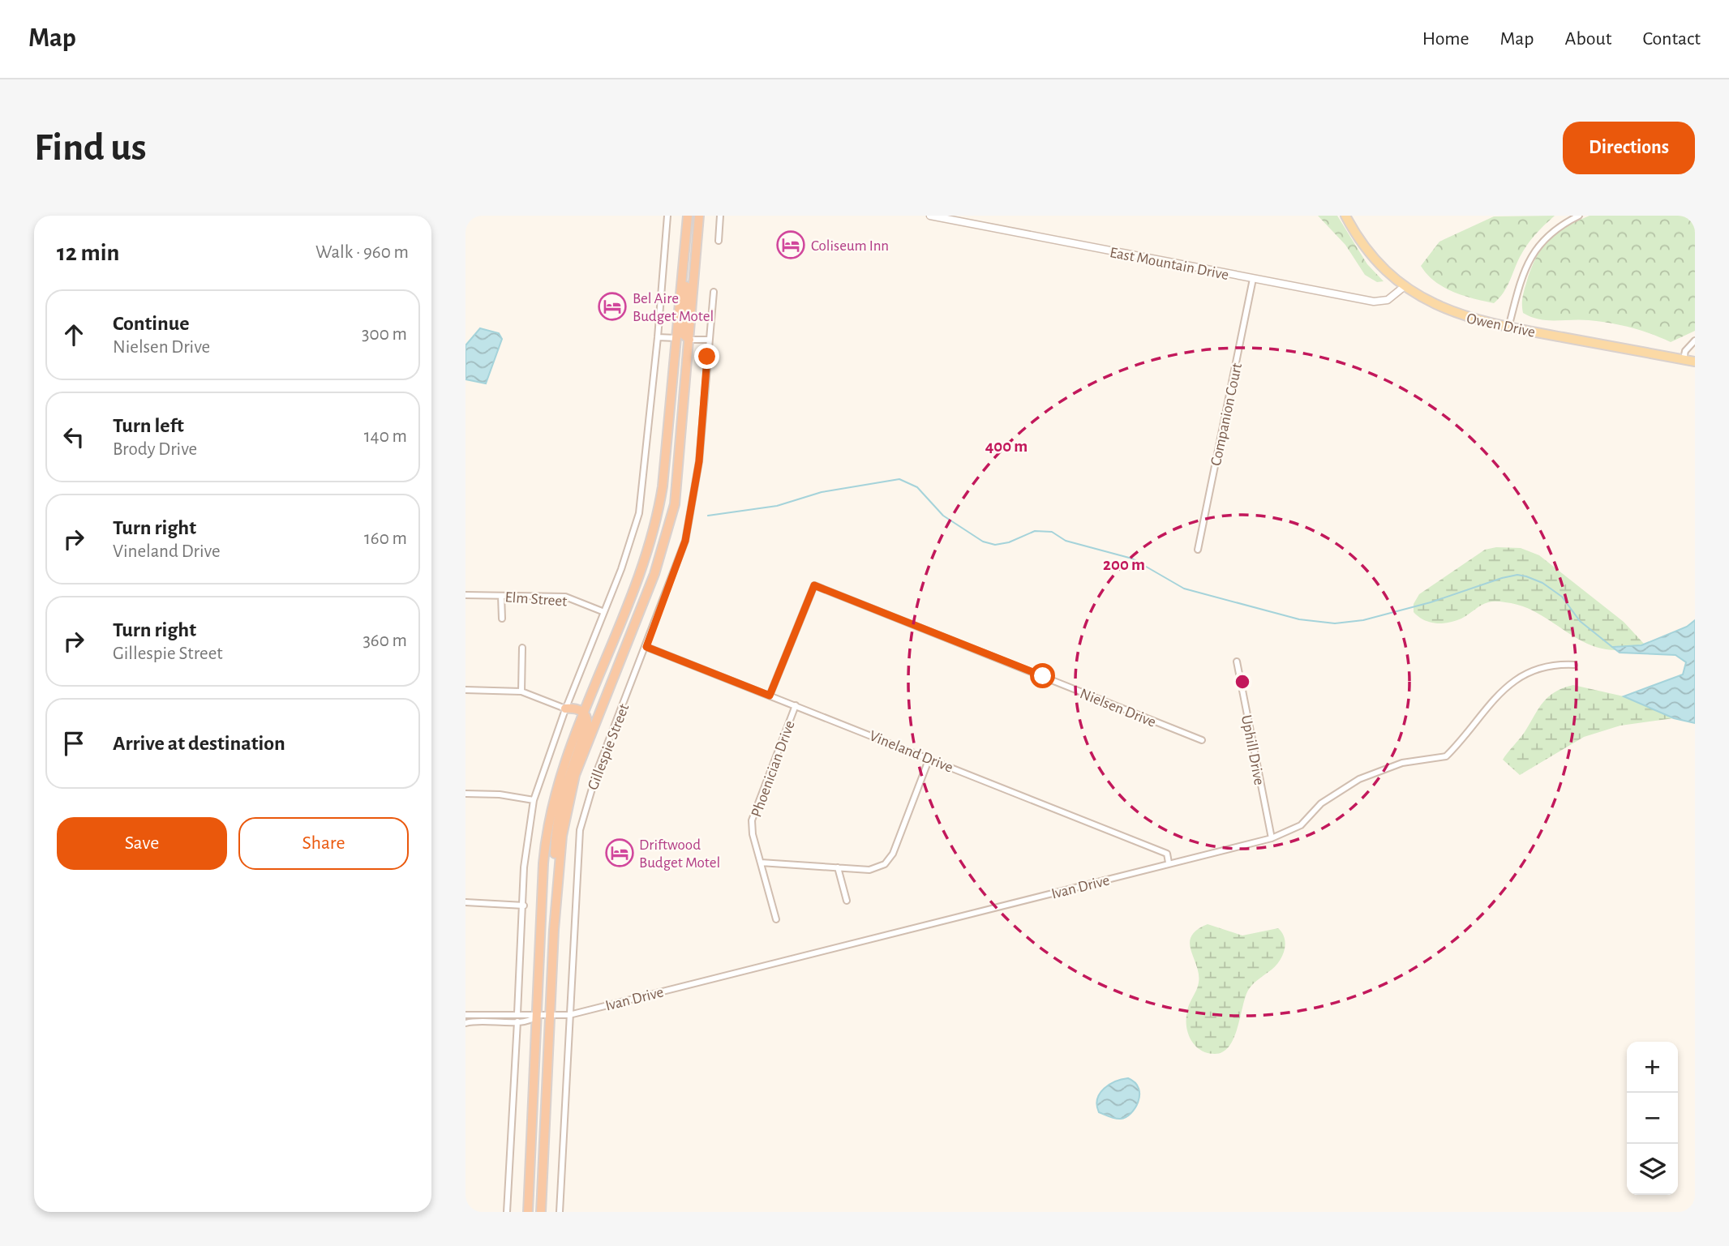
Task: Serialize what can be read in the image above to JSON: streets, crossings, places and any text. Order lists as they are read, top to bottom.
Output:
{
  "streets": {
    "main road": ["Owen Drive"],
    "street": [
      "East Mountain Drive",
      "Companion Court",
      "Elm Street",
      "Nielsen Drive",
      "Gillespie Street",
      "Uphill Drive",
      "Vineland Drive",
      "Phoenician Drive",
      "Ivan Drive"
    ]
  },
  "crossings": [
    ["East Mountain Drive", "Owen Drive"],
    ["East Mountain Drive", "Companion Court"],
    ["Nielsen Drive", "Vineland Drive"],
    ["Gillespie Street", "Vineland Drive"],
    ["Gillespie Street", "Ivan Drive"],
    ["Uphill Drive", "Ivan Drive"],
    ["Vineland Drive", "Phoenician Drive"],
    ["Vineland Drive", "Ivan Drive"]
  ],
  "places": {
    "hotel": ["Coliseum Inn", "Bel Aire Budget Motel", "Driftwood Budget Motel"]
  },
  "page": {
    "header": "Map",
    "nav": [
      "Home",
      "Map",
      "About",
      "Contact"
    ],
    "buttons": [
      "Directions",
      ["Save", "Share"]
    ],
    "title": "Find us",
    "heading": ["12 min", "Walk · 960 m"],
    "list": [
      ["Continue", "Nielsen Drive", "300 m"],
      ["Turn left", "Brody Drive", "140 m"],
      ["Turn right", "Vineland Drive", "160 m"],
      ["Turn right", "Gillespie Street", "360 m"],
      "Arrive at destination"
    ],
    "map_buttons": ["+", "−"]
  },
  "rings": ["400 m", "200 m"]
}
